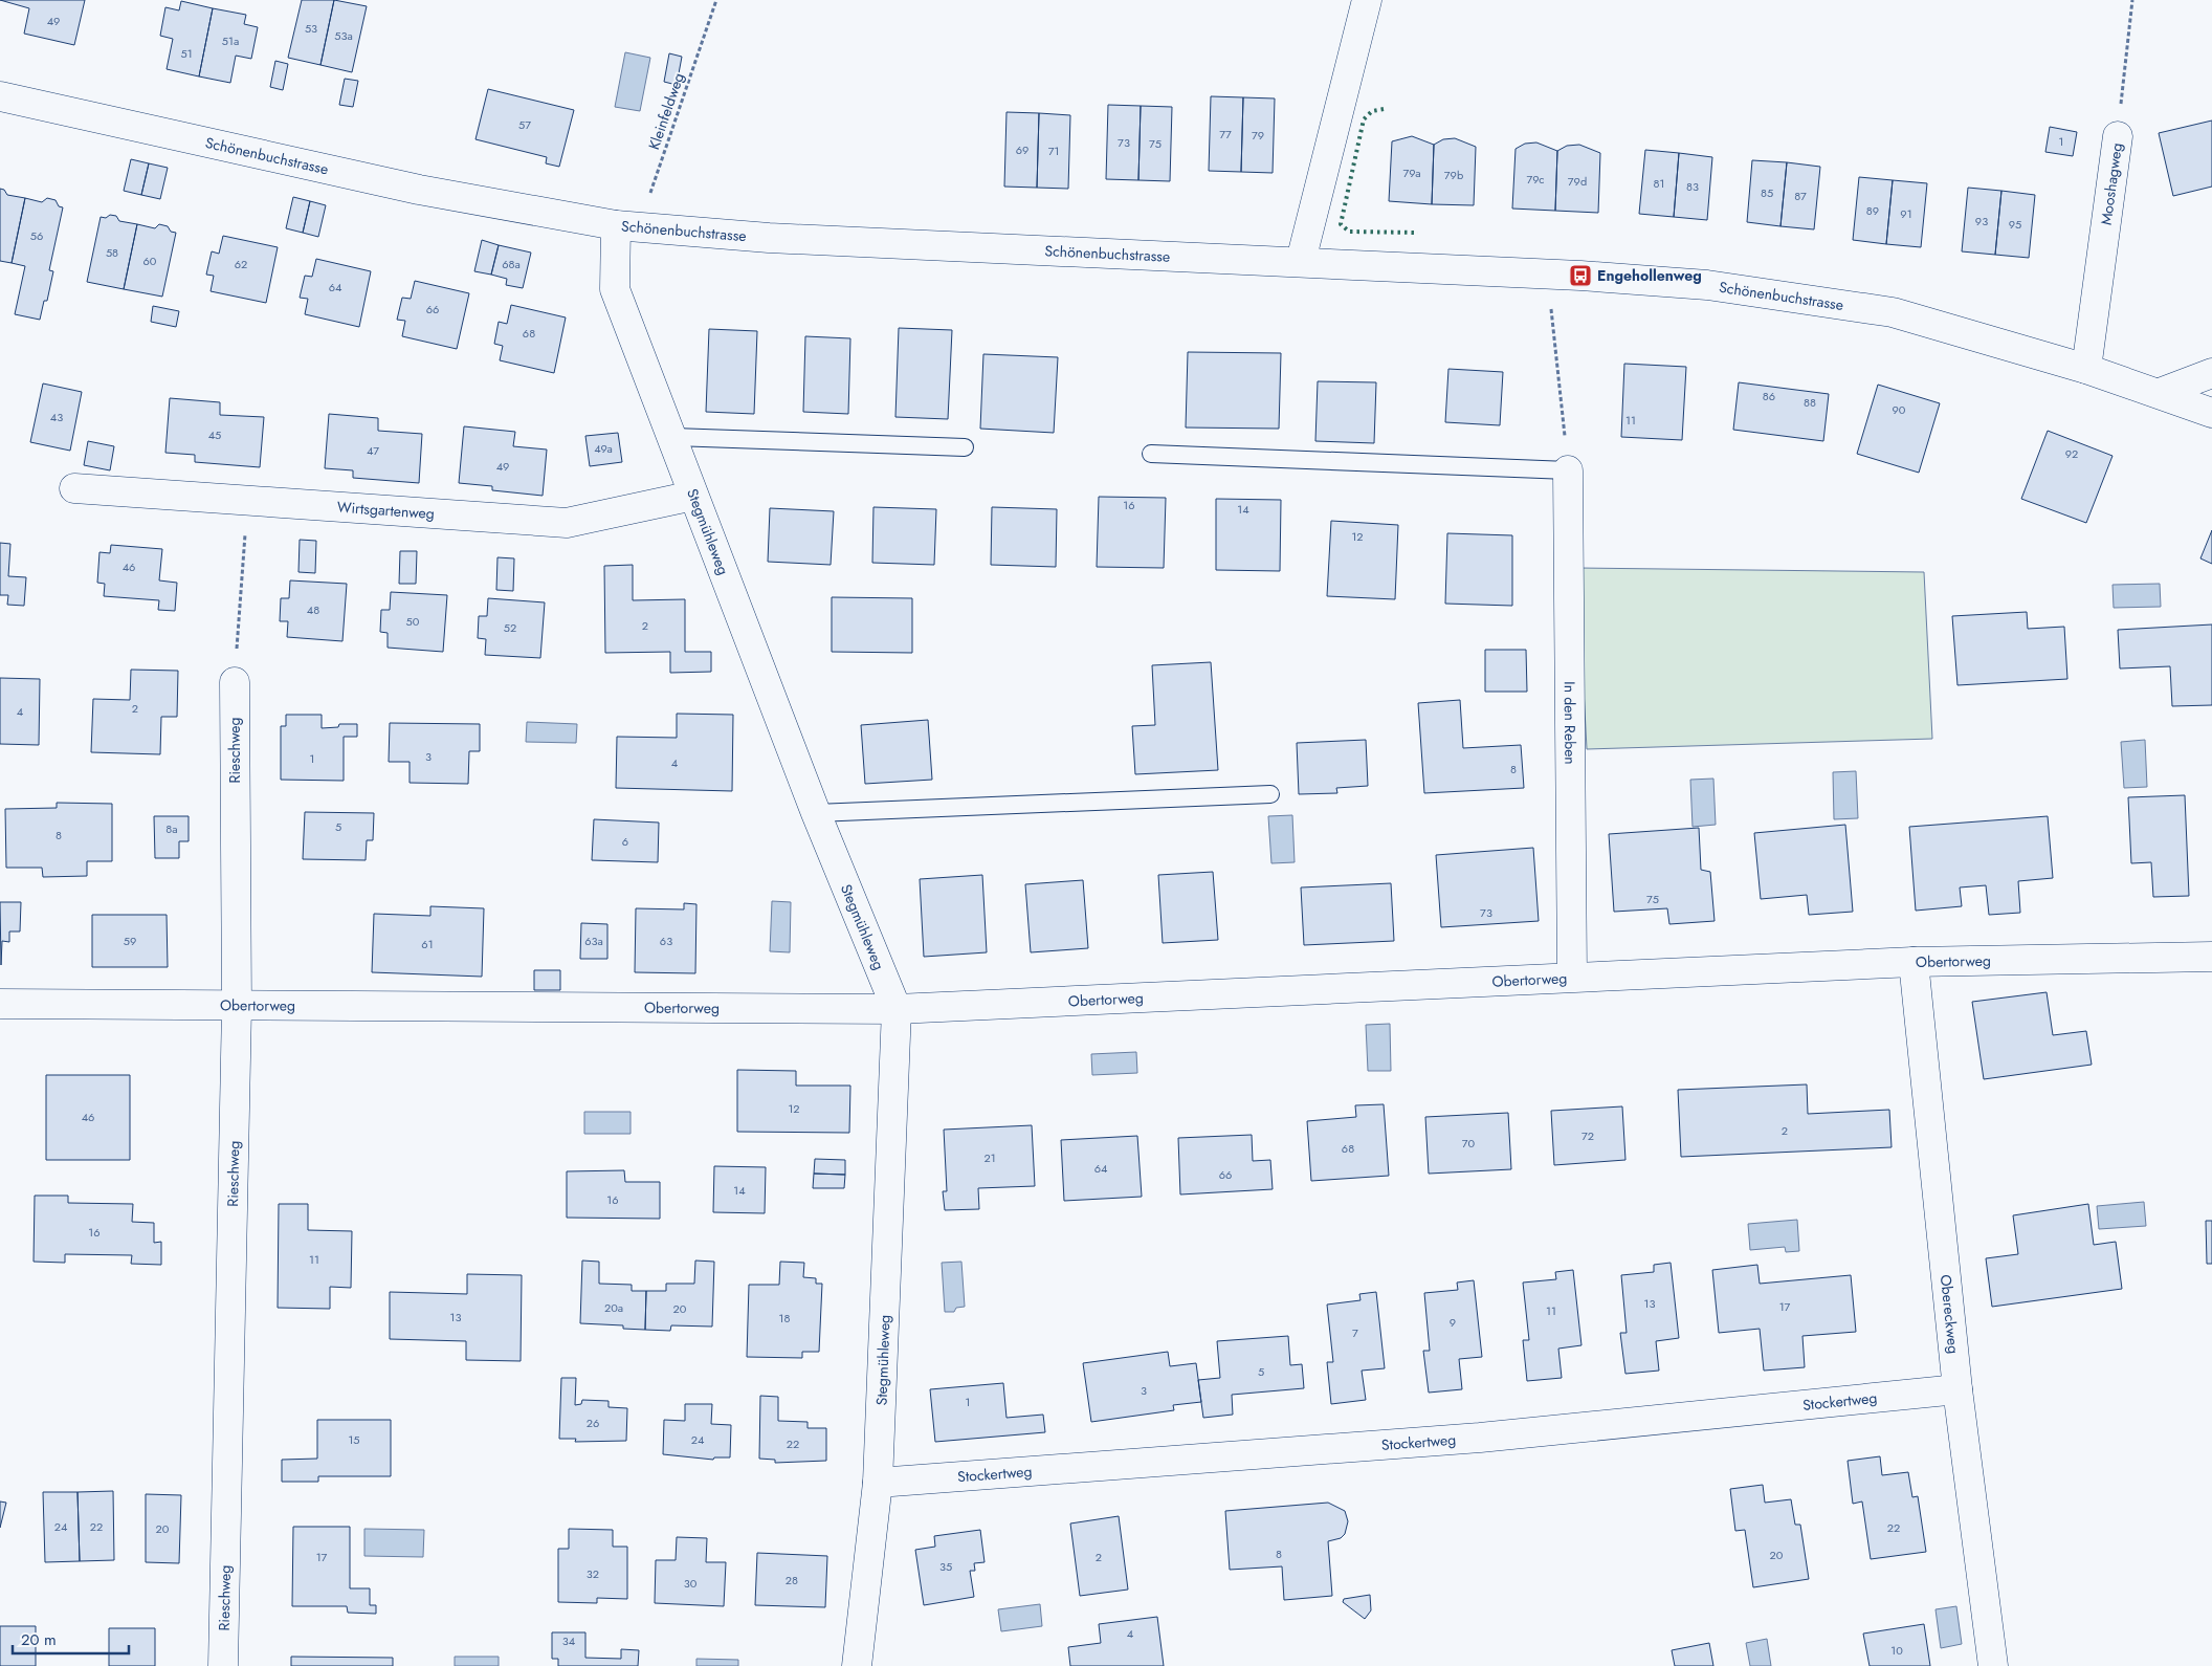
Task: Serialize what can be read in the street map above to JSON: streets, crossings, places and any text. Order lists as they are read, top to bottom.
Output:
{
  "streets": {
    "street": [
      "Schönenbuchstrasse",
      "Mooshagweg",
      "Wirtsgartenweg",
      "Stegmühleweg",
      "In den Reben",
      "Rieschweg",
      "Obertorweg",
      "Obereckweg",
      "Stockertweg"
    ],
    "path": ["Kleinfeldweg"]
  },
  "crossings": [
    ["Kleinfeldweg", "Schönenbuchstrasse"],
    ["Kleinfeldweg", "Stegmühleweg"],
    ["Schönenbuchstrasse", "Mooshagweg"],
    ["Schönenbuchstrasse", "Stegmühleweg"],
    ["Wirtsgartenweg", "Stegmühleweg"],
    ["Stegmühleweg", "Obertorweg"],
    ["Stegmühleweg", "Stockertweg"],
    ["In den Reben", "Obertorweg"],
    ["Rieschweg", "Obertorweg"],
    ["Obertorweg", "Obereckweg"],
    ["Obereckweg", "Stockertweg"]
  ],
  "places": {
    "bus stop": ["Engehollenweg"]
  },
  "house_numbers": [
    "49",
    "53",
    "53a",
    "51a",
    "51",
    "57",
    "77",
    "79",
    "1",
    "73",
    "75",
    "69",
    "71",
    "79a",
    "79b",
    "79c",
    "79d",
    "81",
    "83",
    "85",
    "87",
    "89",
    "91",
    "93",
    "95",
    "56",
    "58",
    "60",
    "62",
    "68a",
    "64",
    "66",
    "68",
    "86",
    "88",
    "90",
    "43",
    "11",
    "45",
    "49a",
    "47",
    "92",
    "49",
    "16",
    "14",
    "12",
    "46",
    "48",
    "50",
    "2",
    "52",
    "2",
    "4",
    "3",
    "1",
    "4",
    "8",
    "5",
    "8a",
    "8",
    "6",
    "75",
    "73",
    "59",
    "63a",
    "63",
    "61",
    "12",
    "46",
    "2",
    "72",
    "70",
    "68",
    "21",
    "64",
    "66",
    "14",
    "16",
    "16",
    "11",
    "13",
    "17",
    "20a",
    "20",
    "11",
    "13",
    "18",
    "9",
    "7",
    "5",
    "3",
    "1",
    "26",
    "15",
    "24",
    "22",
    "24",
    "22",
    "22",
    "20",
    "8",
    "20",
    "17",
    "2",
    "35",
    "32",
    "28",
    "30",
    "4",
    "34",
    "10"
  ],
  "scale_bar": "20 m"
}
